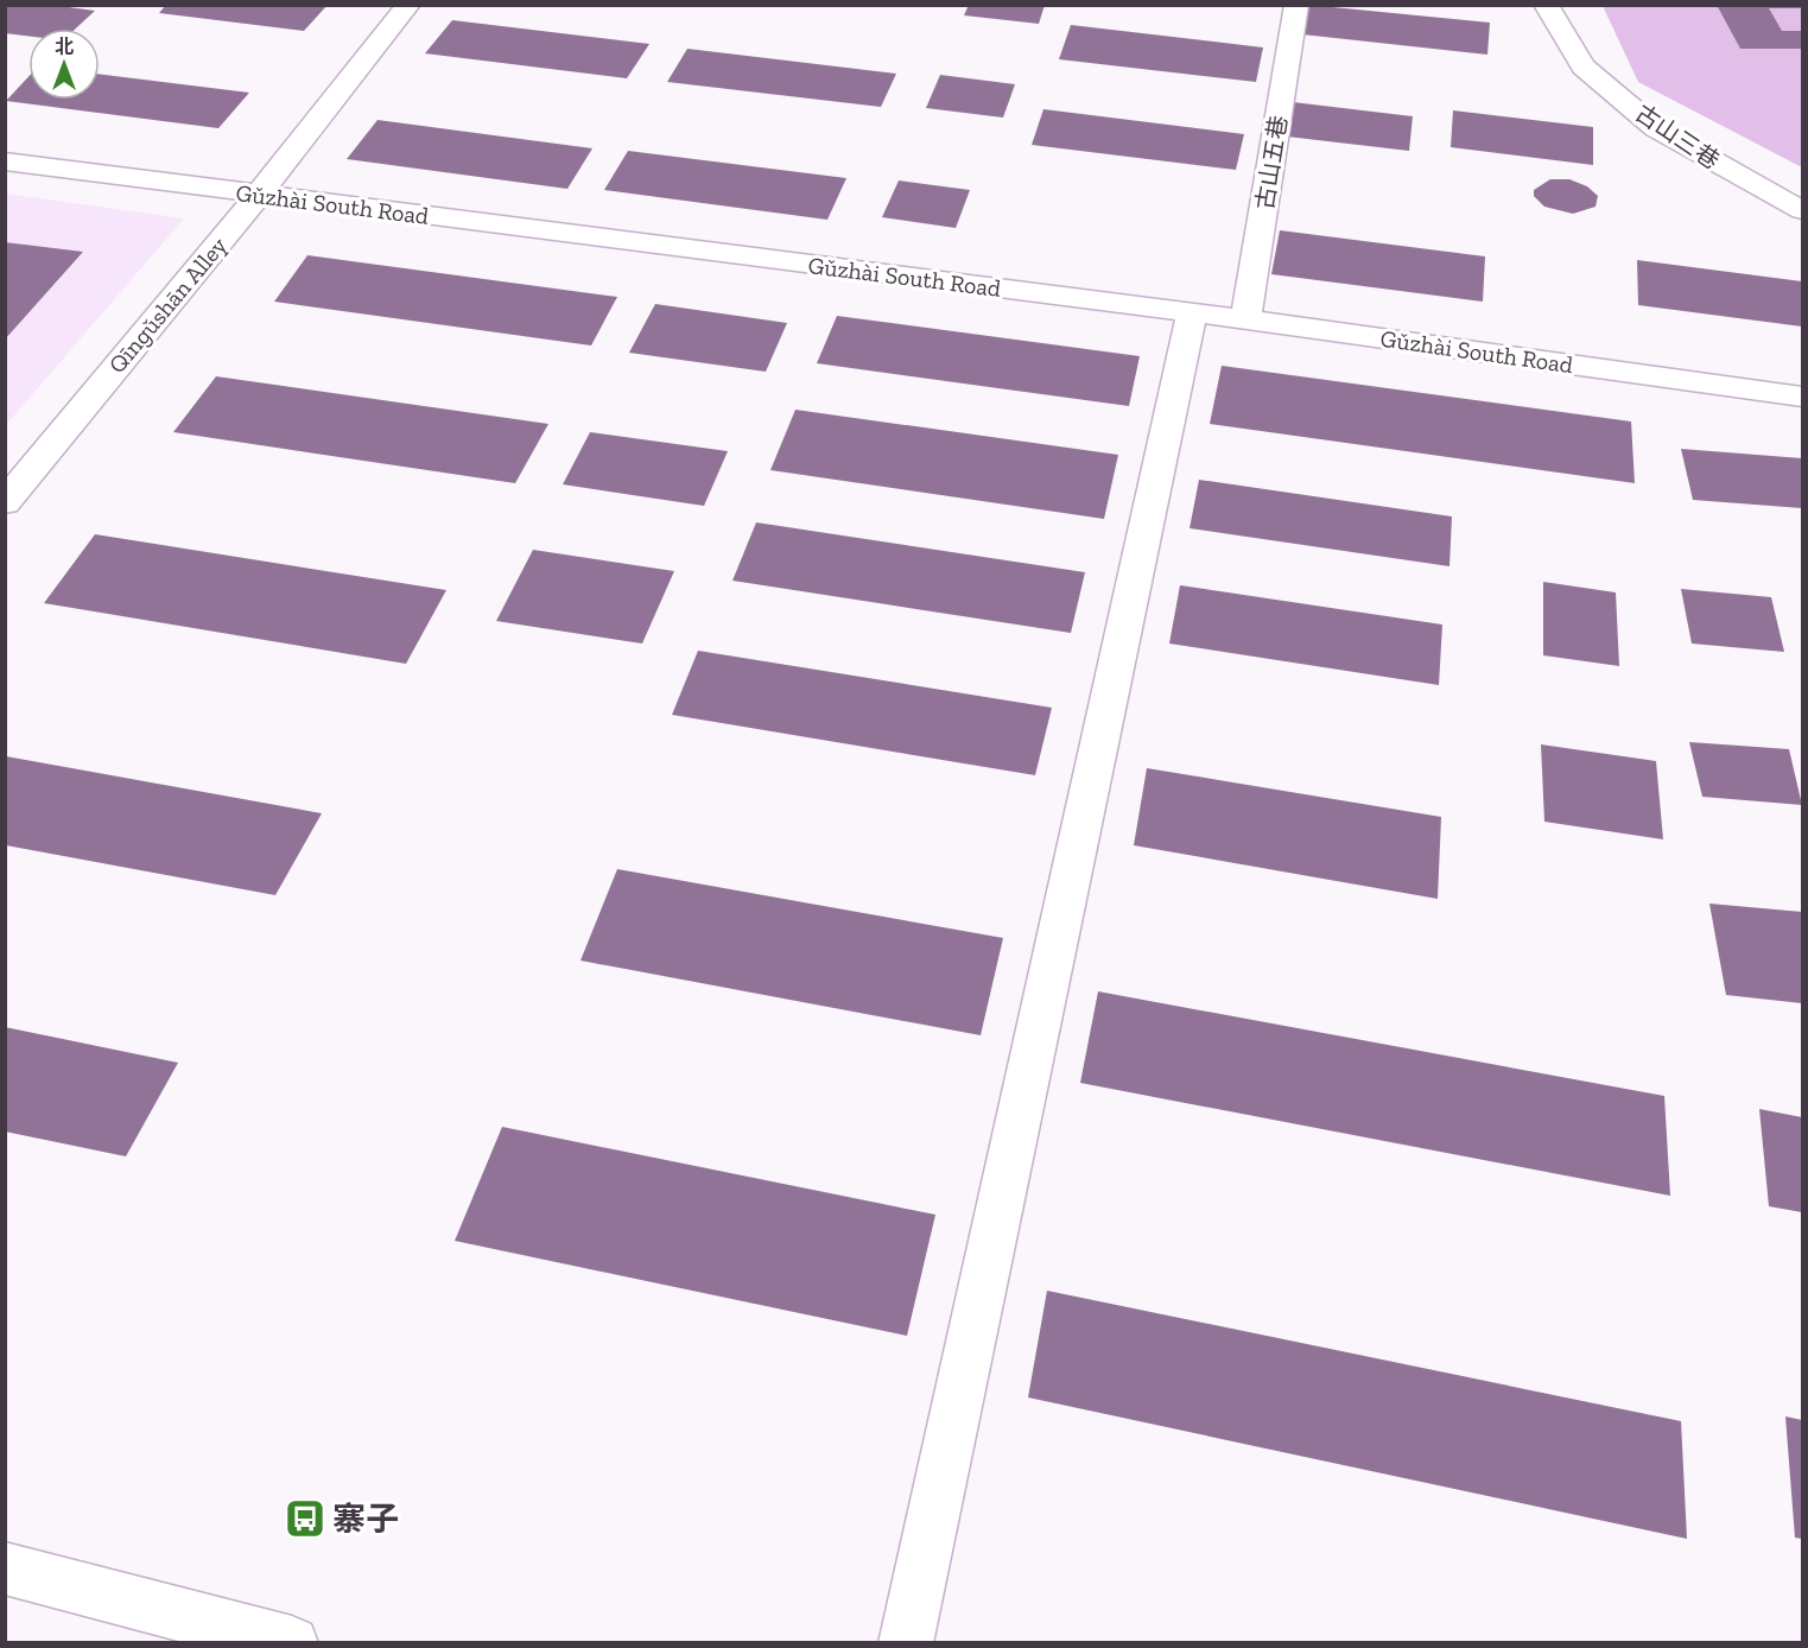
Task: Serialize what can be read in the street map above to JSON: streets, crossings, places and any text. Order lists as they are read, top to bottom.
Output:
{
  "streets": {
    "street": [
      "古山三巷",
      "古山五巷",
      "Gǔzhài South Road",
      "Qīngǔshān Alley"
    ]
  },
  "crossings": [
    ["古山五巷", "Gǔzhài South Road"],
    ["Gǔzhài South Road", "Qīngǔshān Alley"]
  ],
  "places": {
    "bus stop": ["寨子"]
  },
  "north": "top"
}
